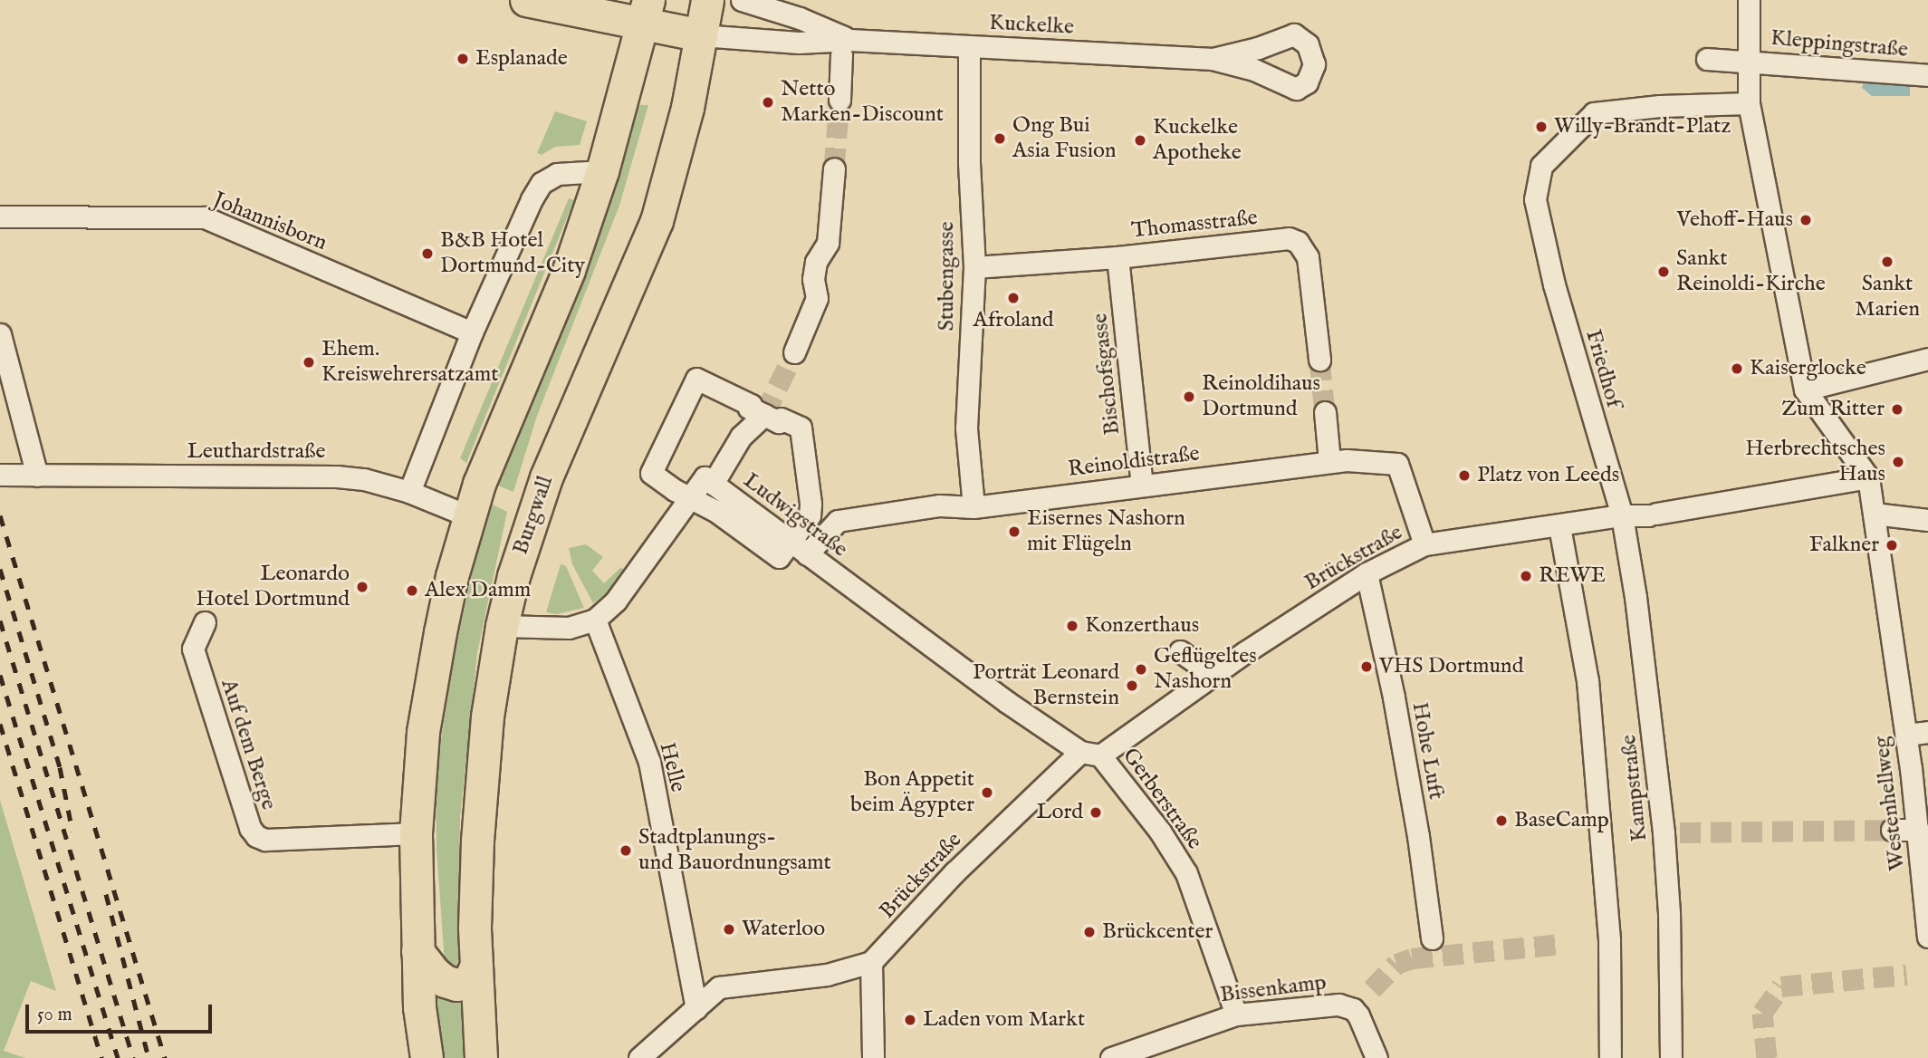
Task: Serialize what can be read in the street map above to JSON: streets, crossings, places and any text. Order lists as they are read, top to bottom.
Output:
{
  "streets": {
    "main road": ["Burgwall"],
    "street": [
      "Kuckelke",
      "Kleppingstraße",
      "Johannisborn",
      "Thomasstraße",
      "Stubengasse",
      "Friedhof",
      "Bischofsgasse",
      "Leuthardstraße",
      "Reinoldistraße",
      "Ludwigstraße",
      "Brückstraße",
      "Auf dem Berge",
      "Hohe Luft",
      "Helle",
      "Kampstraße",
      "Gerberstraße",
      "Westenhellweg",
      "Bissenkamp"
    ]
  },
  "crossings": [
    ["Kuckelke", "Stubengasse"],
    ["Kuckelke", "Burgwall"],
    ["Thomasstraße", "Stubengasse"],
    ["Thomasstraße", "Bischofsgasse"],
    ["Stubengasse", "Reinoldistraße"],
    ["Friedhof", "Brückstraße"],
    ["Friedhof", "Kampstraße"],
    ["Bischofsgasse", "Reinoldistraße"],
    ["Reinoldistraße", "Ludwigstraße"],
    ["Reinoldistraße", "Brückstraße"],
    ["Burgwall", "Ludwigstraße"],
    ["Ludwigstraße", "Brückstraße"],
    ["Ludwigstraße", "Helle"],
    ["Ludwigstraße", "Gerberstraße"],
    ["Brückstraße", "Hohe Luft"],
    ["Brückstraße", "Helle"],
    ["Brückstraße", "Kampstraße"],
    ["Brückstraße", "Gerberstraße"],
    ["Brückstraße", "Westenhellweg"],
    ["Gerberstraße", "Bissenkamp"]
  ],
  "places": [
    "Esplanade",
    "Netto Marken-Discount",
    "Willy-Brandt-Platz",
    "Ong Bui Asia Fusion",
    "Kuckelke Apotheke",
    "Vehoff-Haus",
    "B&B Hotel Dortmund-City",
    "Sankt Marien",
    "Sankt Reinoldi-Kirche",
    "Afroland",
    "Ehem. Kreiswehrersatzamt",
    "Kaiserglocke",
    "Reinoldihaus Dortmund",
    "Zum Ritter",
    "Herbrechtsches Haus",
    "Platz von Leeds",
    "Eisernes Nashorn mit Flügeln",
    "Falkner",
    "REWE",
    "Leonardo Hotel Dortmund",
    "Alex Damm",
    "Konzerthaus",
    "VHS Dortmund",
    "Geflügeltes Nashorn",
    "Porträt Leonard Bernstein",
    "Bon Appetit beim Ägypter",
    "Lord",
    "BaseCamp",
    "Stadtplanungs- und Bauordnungsamt",
    "Waterloo",
    "Brückcenter",
    "Laden vom Markt"
  ],
  "scale_bar": "50 m"
}
